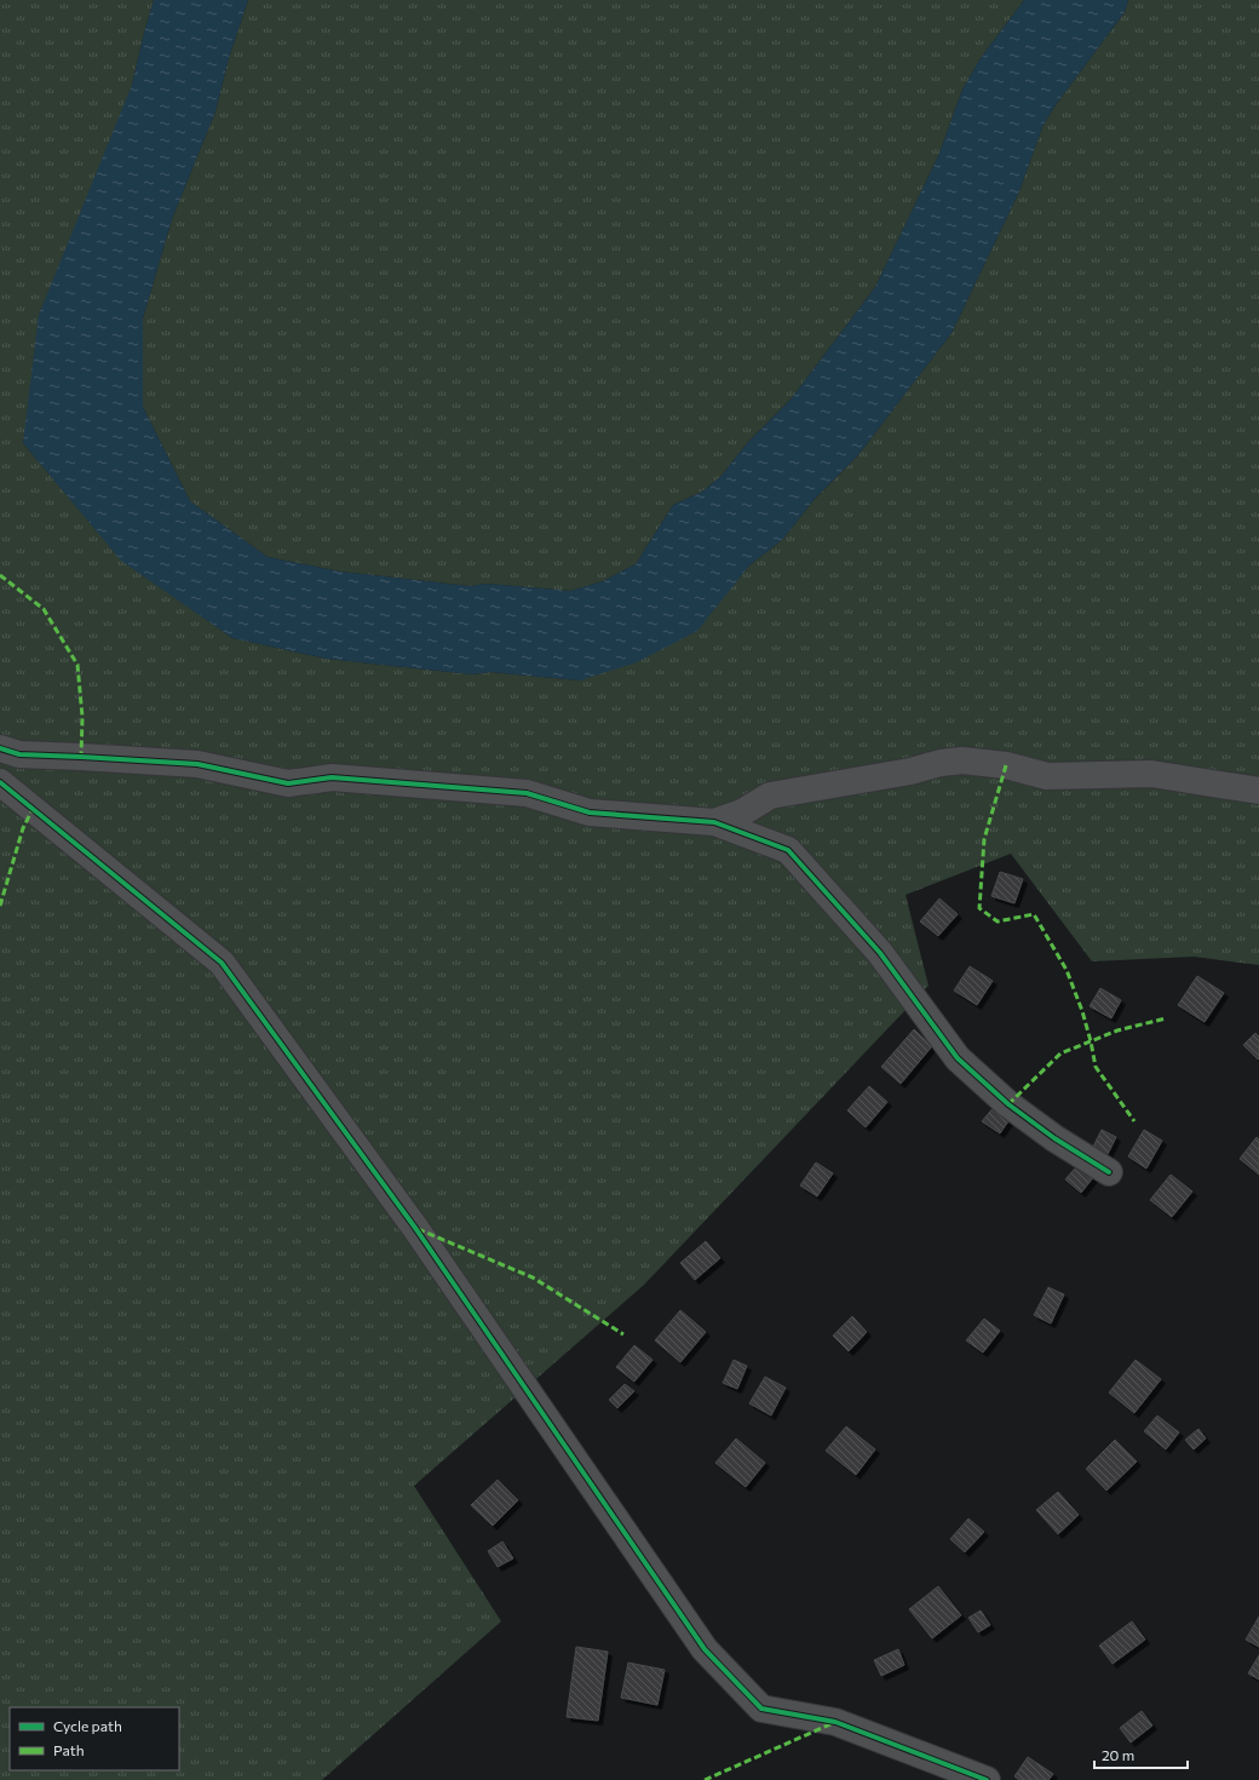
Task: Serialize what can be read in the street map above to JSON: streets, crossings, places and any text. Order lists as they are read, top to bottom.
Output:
{
  "legend": ["Cycle path", "Path"],
  "scale_bar": "20 m"
}
